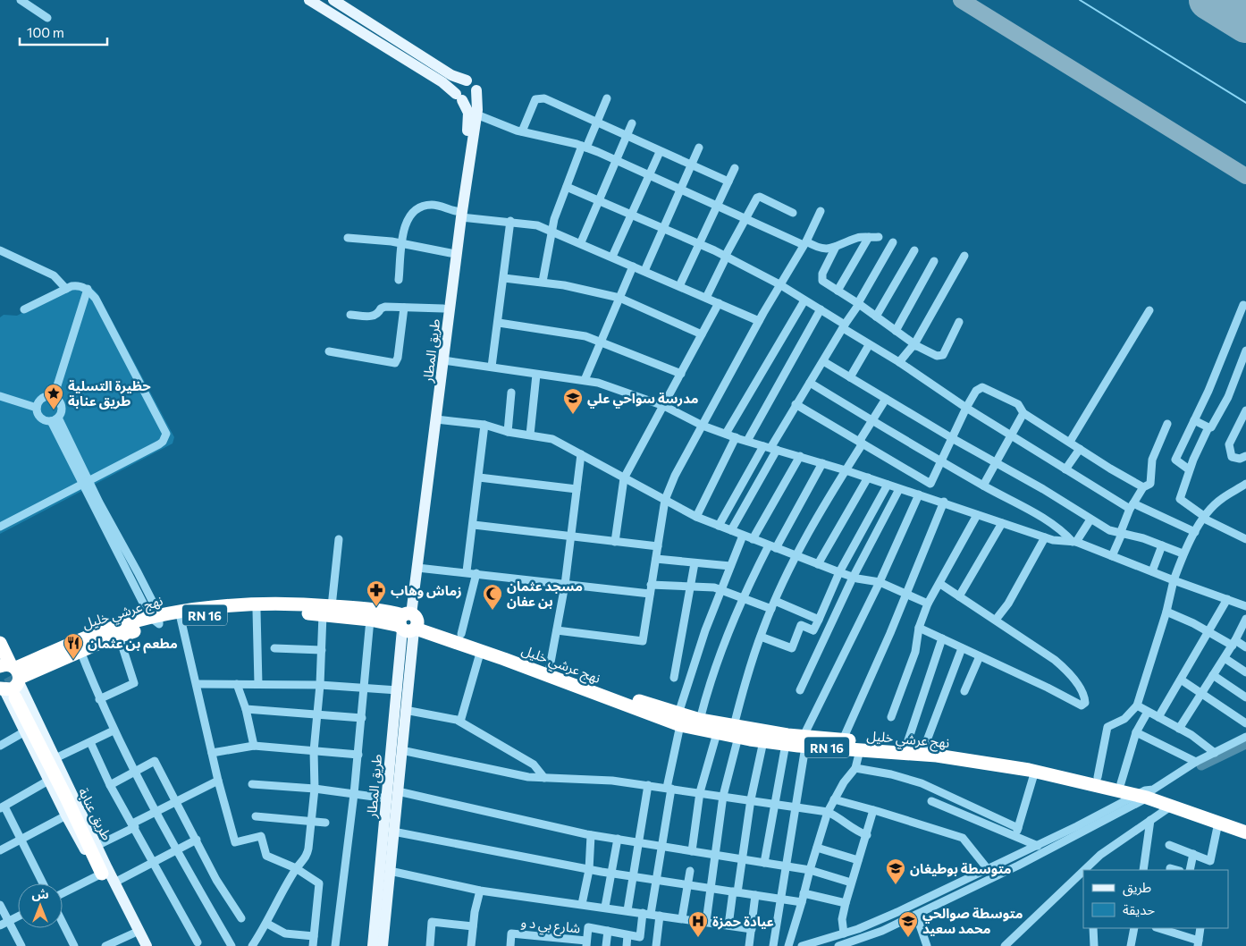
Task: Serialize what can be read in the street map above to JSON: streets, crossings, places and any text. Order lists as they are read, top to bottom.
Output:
{
  "streets": {
    "highway": ["نهج عرشي خليل", "RN 16", "طريق عنابة"],
    "main road": ["طريق المطار"],
    "street": ["شارع بي د و"]
  },
  "crossings": [
    ["طريق المطار", "نهج عرشي خليل"],
    ["نهج عرشي خليل", "طريق عنابة"]
  ],
  "places": {
    "place": ["حظيرة التسلية طريق عنابة"],
    "school or university": ["مدرسة سواحي علي", "متوسطة بوطيغان", "متوسطة صوالحي محمد سعيد"],
    "pharmacy": ["زماش وهاب"],
    "mosque": ["مسجد عثمان بن عفان"],
    "restaurant": ["مطعم بن عثمان"],
    "hospital": ["عيادة حمزة"]
  },
  "legend": ["طريق", "حديقة"],
  "scale_bar": "100 m",
  "north": "top"
}
